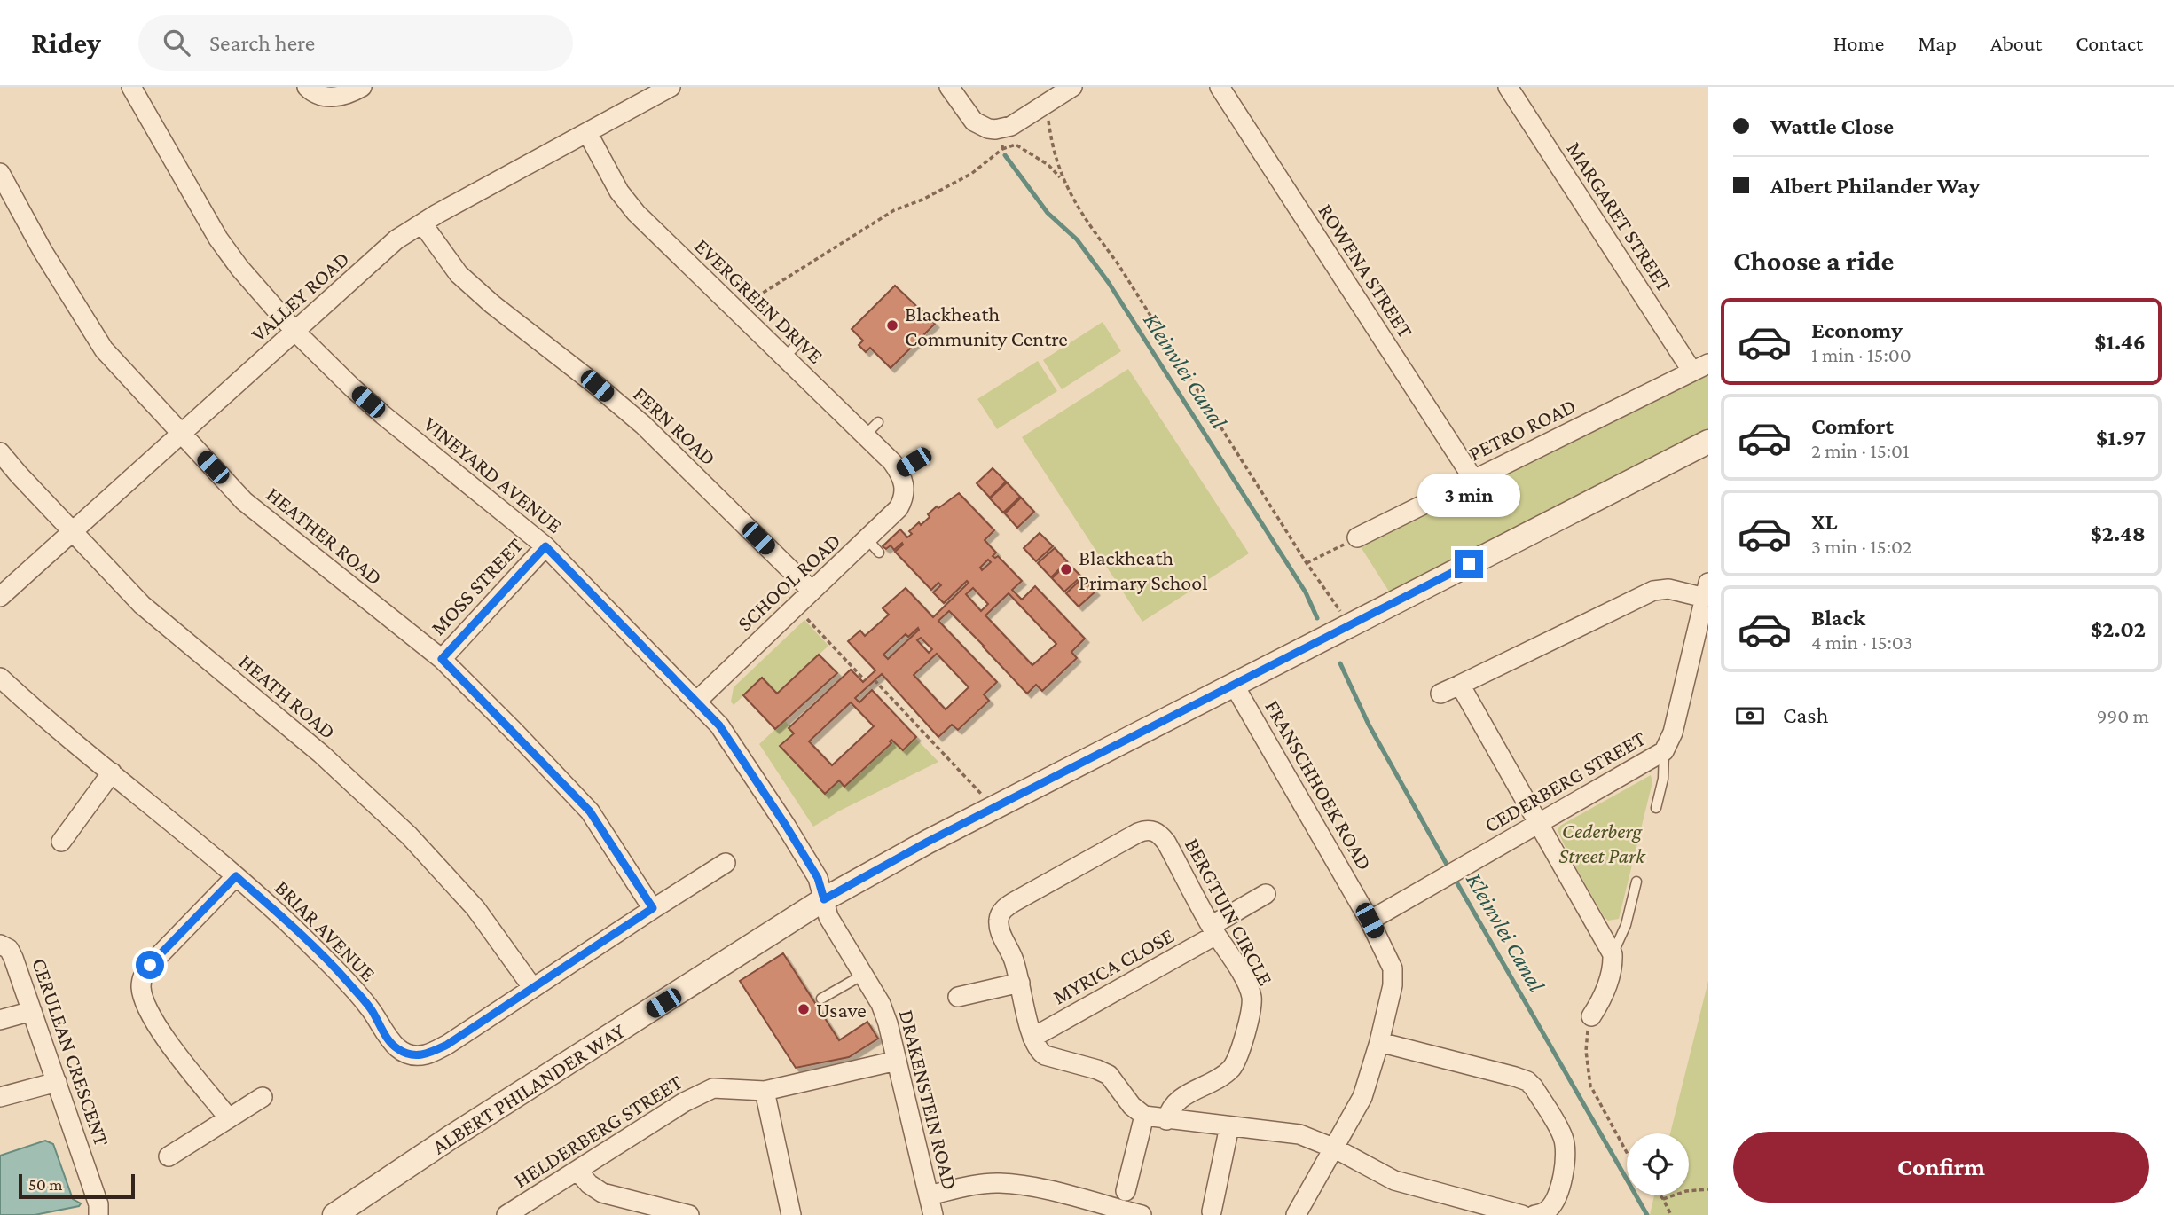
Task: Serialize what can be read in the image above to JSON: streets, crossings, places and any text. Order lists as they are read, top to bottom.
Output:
{
  "streets": {
    "street": [
      "MARGARET STREET",
      "ROWENA STREET",
      "VALLEY ROAD",
      "EVERGREEN DRIVE",
      "FERN ROAD",
      "PETRO ROAD",
      "VINEYARD AVENUE",
      "HEATHER ROAD",
      "SCHOOL ROAD",
      "MOSS STREET",
      "HEATH ROAD",
      "CEDERBERG STREET",
      "FRANSCHHOEK ROAD",
      "BERGTUIN CIRCLE",
      "BRIAR AVENUE",
      "MYRICA CLOSE",
      "CERULEAN CRESCENT",
      "ALBERT PHILANDER WAY",
      "DRAKENSTEIN ROAD",
      "HELDERBERG STREET"
    ]
  },
  "crossings": [
    ["MARGARET STREET", "PETRO ROAD"],
    ["ROWENA STREET", "PETRO ROAD"],
    ["VALLEY ROAD", "EVERGREEN DRIVE"],
    ["VALLEY ROAD", "FERN ROAD"],
    ["VALLEY ROAD", "VINEYARD AVENUE"],
    ["VALLEY ROAD", "HEATHER ROAD"],
    ["VALLEY ROAD", "HEATH ROAD"],
    ["EVERGREEN DRIVE", "SCHOOL ROAD"],
    ["FERN ROAD", "SCHOOL ROAD"],
    ["VINEYARD AVENUE", "SCHOOL ROAD"],
    ["VINEYARD AVENUE", "MOSS STREET"],
    ["VINEYARD AVENUE", "ALBERT PHILANDER WAY"],
    ["VINEYARD AVENUE", "DRAKENSTEIN ROAD"],
    ["HEATHER ROAD", "MOSS STREET"],
    ["HEATHER ROAD", "BRIAR AVENUE"],
    ["HEATH ROAD", "BRIAR AVENUE"],
    ["CEDERBERG STREET", "FRANSCHHOEK ROAD"],
    ["FRANSCHHOEK ROAD", "ALBERT PHILANDER WAY"],
    ["BERGTUIN CIRCLE", "MYRICA CLOSE"],
    ["ALBERT PHILANDER WAY", "DRAKENSTEIN ROAD"],
    ["DRAKENSTEIN ROAD", "HELDERBERG STREET"]
  ],
  "water": ["Kleinvlei Canal"],
  "parks": ["Cederberg Street Park"],
  "places": ["Blackheath Community Centre", "Blackheath Primary School", "Usave"],
  "scale_bar": "50 m",
  "page": {
    "header": "Ridey",
    "search": "Search here",
    "nav": [
      "Home",
      "Map",
      "About",
      "Contact"
    ],
    "banner": ["Wattle Close", "Albert Philander Way"],
    "heading": "Choose a ride",
    "list": [
      {
        "name": "Economy",
        "note": "1 min · 15:00",
        "value": "$1.46"
      },
      {
        "name": "Comfort",
        "note": "2 min · 15:01",
        "value": "$1.97"
      },
      {
        "name": "XL",
        "note": "3 min · 15:02",
        "value": "$2.48"
      },
      {
        "name": "Black",
        "note": "4 min · 15:03",
        "value": "$2.02"
      }
    ],
    "bubble": "3 min",
    "pay": ["Cash", "990 m"],
    "buttons": "Confirm",
    "scale": "50 m"
  }
}
